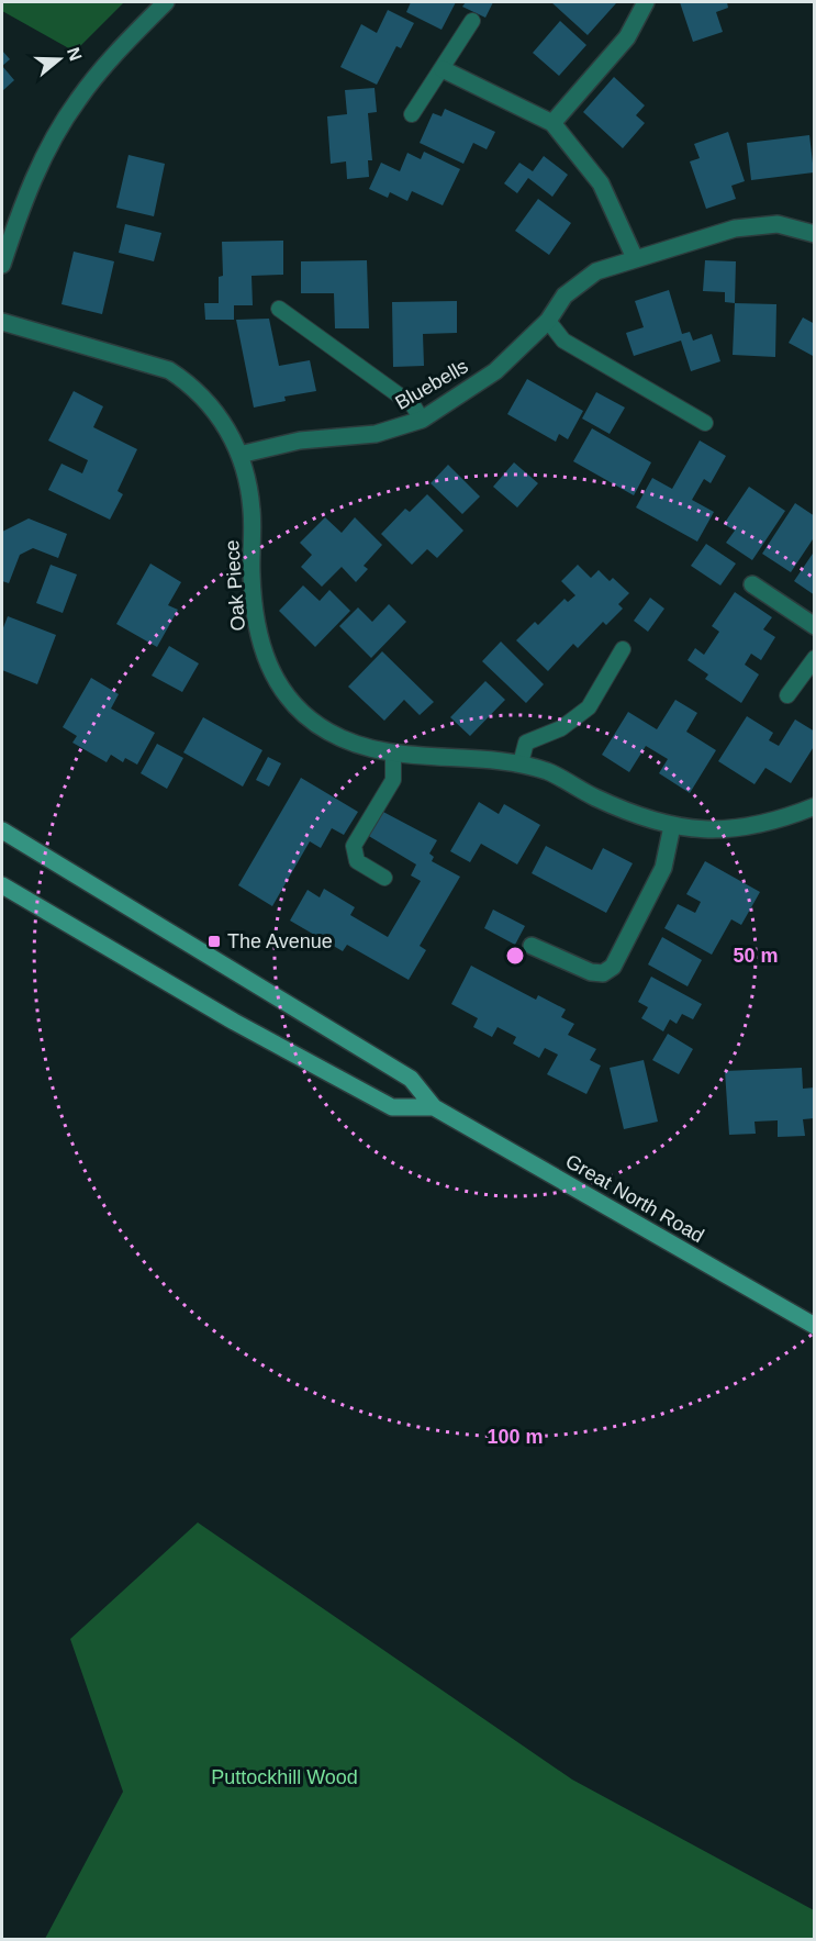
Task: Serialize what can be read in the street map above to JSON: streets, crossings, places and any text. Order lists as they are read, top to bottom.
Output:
{
  "streets": {
    "main road": ["Great North Road"],
    "street": ["Bluebells", "Oak Piece"]
  },
  "crossings": [
    ["Bluebells", "Oak Piece"]
  ],
  "parks": ["Puttockhill Wood"],
  "places": {
    "transit": ["The Avenue"]
  },
  "north": "right",
  "rings": ["50 m", "100 m"]
}
